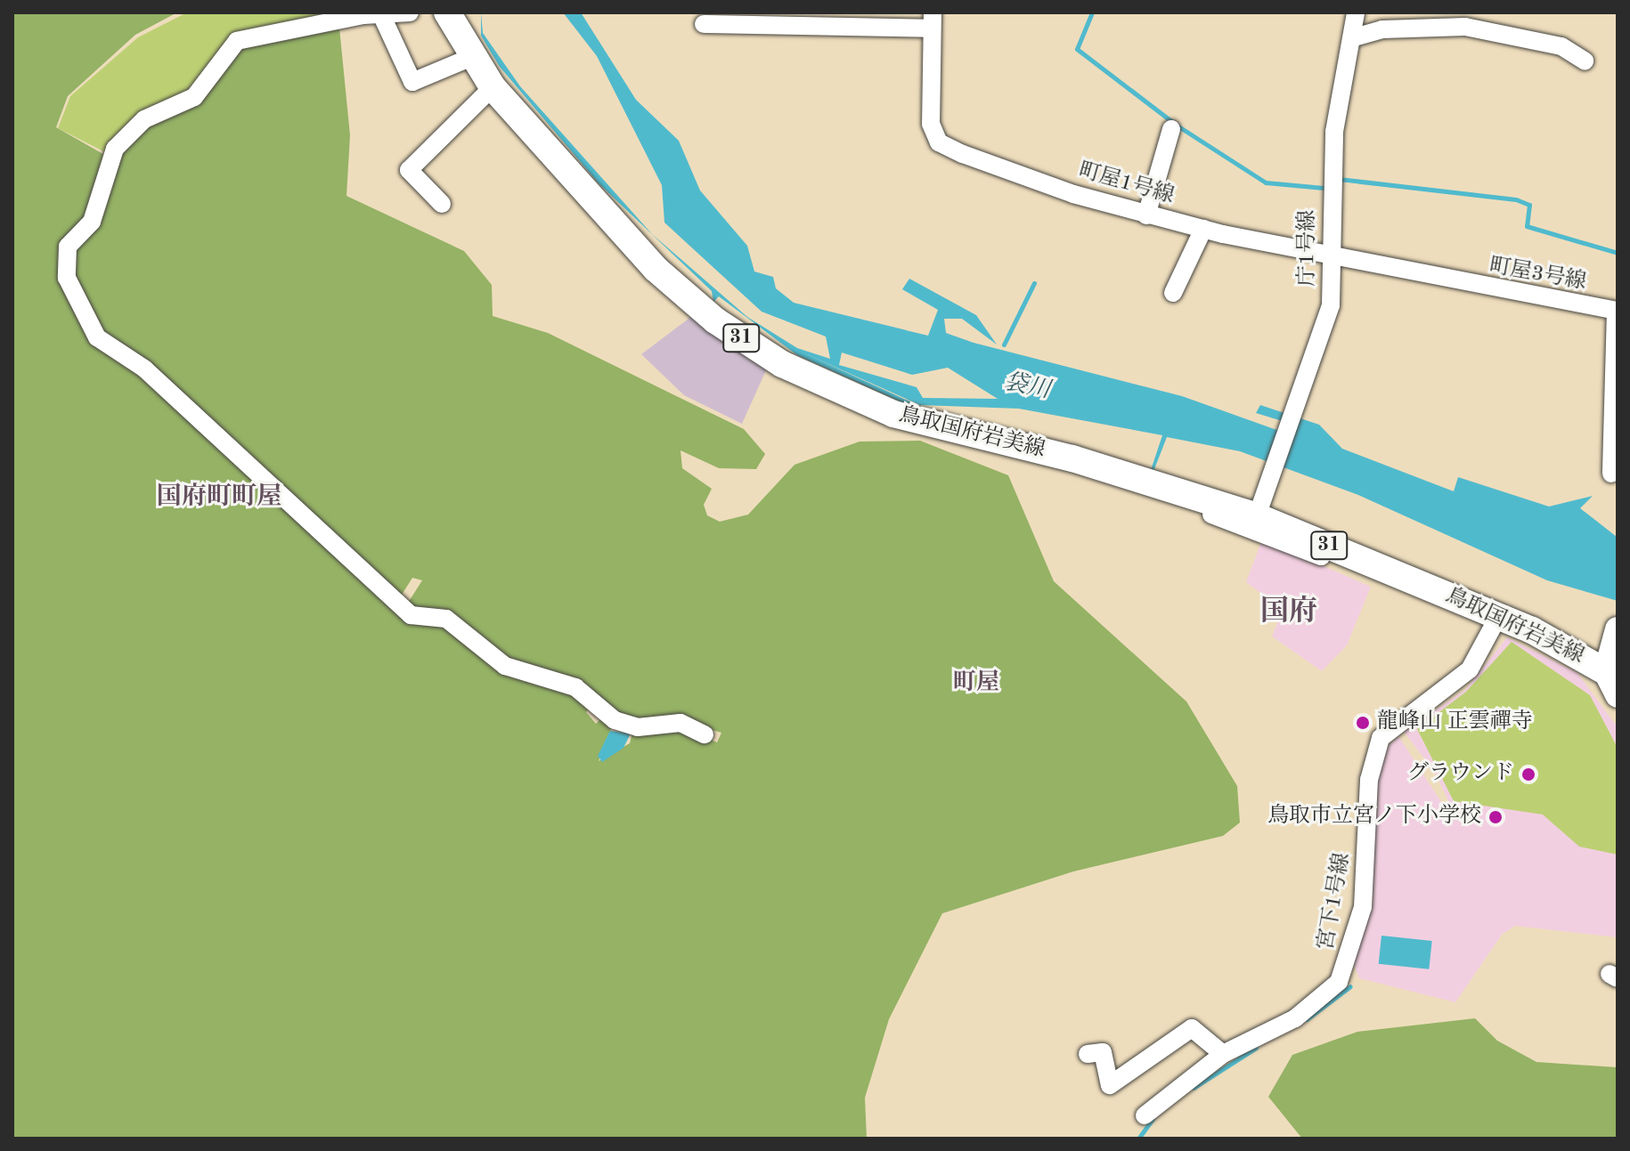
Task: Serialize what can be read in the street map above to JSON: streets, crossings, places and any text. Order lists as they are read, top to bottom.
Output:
{
  "streets": {
    "main road": ["31", "鳥取国府岩美線"],
    "street": [
      "町屋1号線",
      "庁1号線",
      "町屋3号線",
      "宮下1号線"
    ]
  },
  "crossings": [
    ["町屋1号線", "庁1号線"],
    ["町屋1号線", "町屋3号線"],
    ["庁1号線", "町屋3号線"],
    ["庁1号線", "鳥取国府岩美線"],
    ["鳥取国府岩美線", "宮下1号線"]
  ],
  "districts": ["国府町町屋", "国府", "町屋"],
  "water": ["袋川"],
  "places": ["龍峰山 正雲禪寺", "グラウンド", "鳥取市立宮ノ下小学校"]
}
